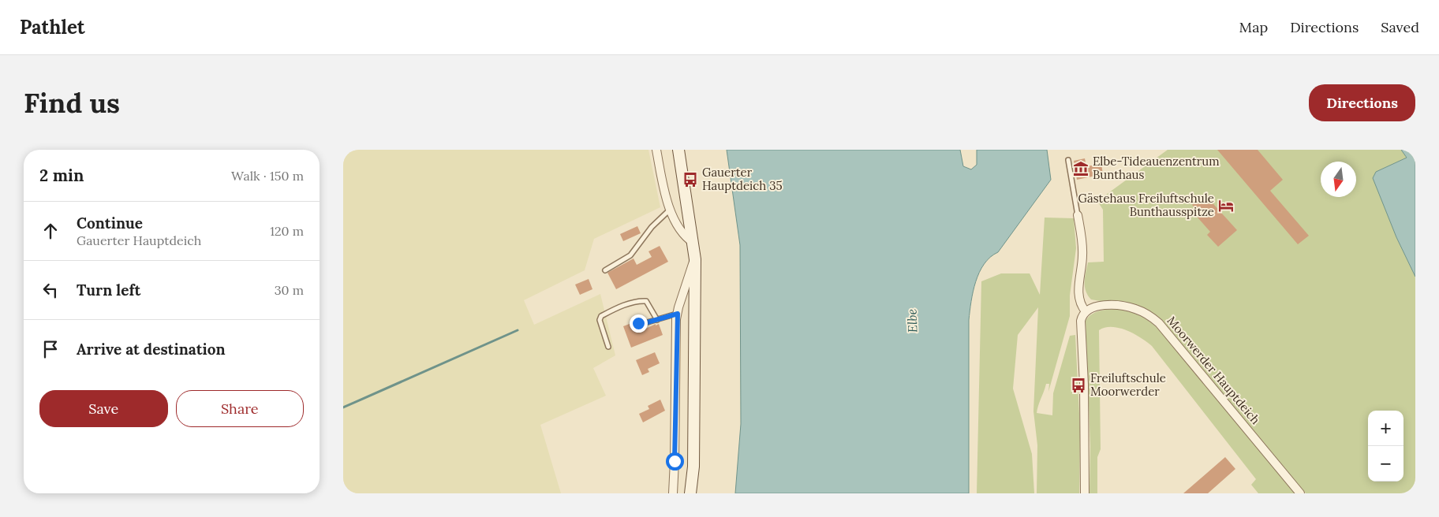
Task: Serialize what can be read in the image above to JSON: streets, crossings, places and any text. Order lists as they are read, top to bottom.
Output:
{
  "streets": {
    "street": ["Moorwerder Hauptdeich"]
  },
  "water": ["Elbe"],
  "places": {
    "museum": ["Elbe-Tideauenzentrum Bunthaus"],
    "bus stop": ["Gauerter Hauptdeich 35", "Freiluftschule Moorwerder"],
    "hotel": ["Gästehaus Freiluftschule Bunthausspitze"]
  },
  "north": "bottom",
  "page": {
    "header": "Pathlet",
    "nav": ["Map", "Directions", "Saved"],
    "buttons": [
      "Directions",
      ["Save", "Share"]
    ],
    "title": "Find us",
    "heading": ["2 min", "Walk · 150 m"],
    "list": [
      ["Continue", "Gauerter Hauptdeich", "120 m"],
      ["Turn left", "30 m"],
      "Arrive at destination"
    ],
    "map_buttons": ["+", "−"]
  }
}
